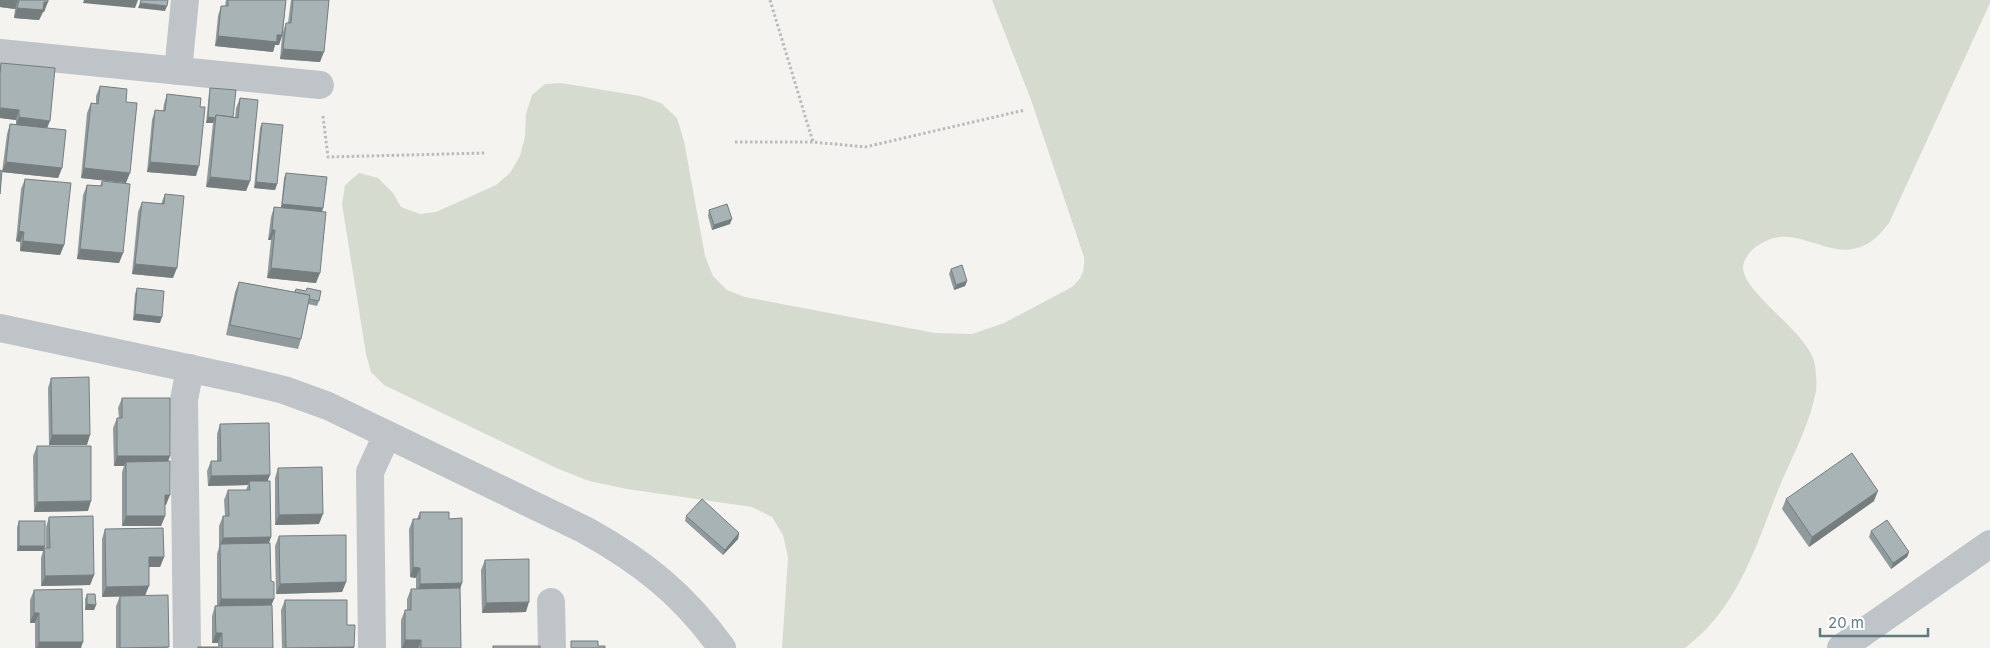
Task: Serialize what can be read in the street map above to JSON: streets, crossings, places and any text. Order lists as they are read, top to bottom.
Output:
{
  "scale_bar": "20 m"
}
